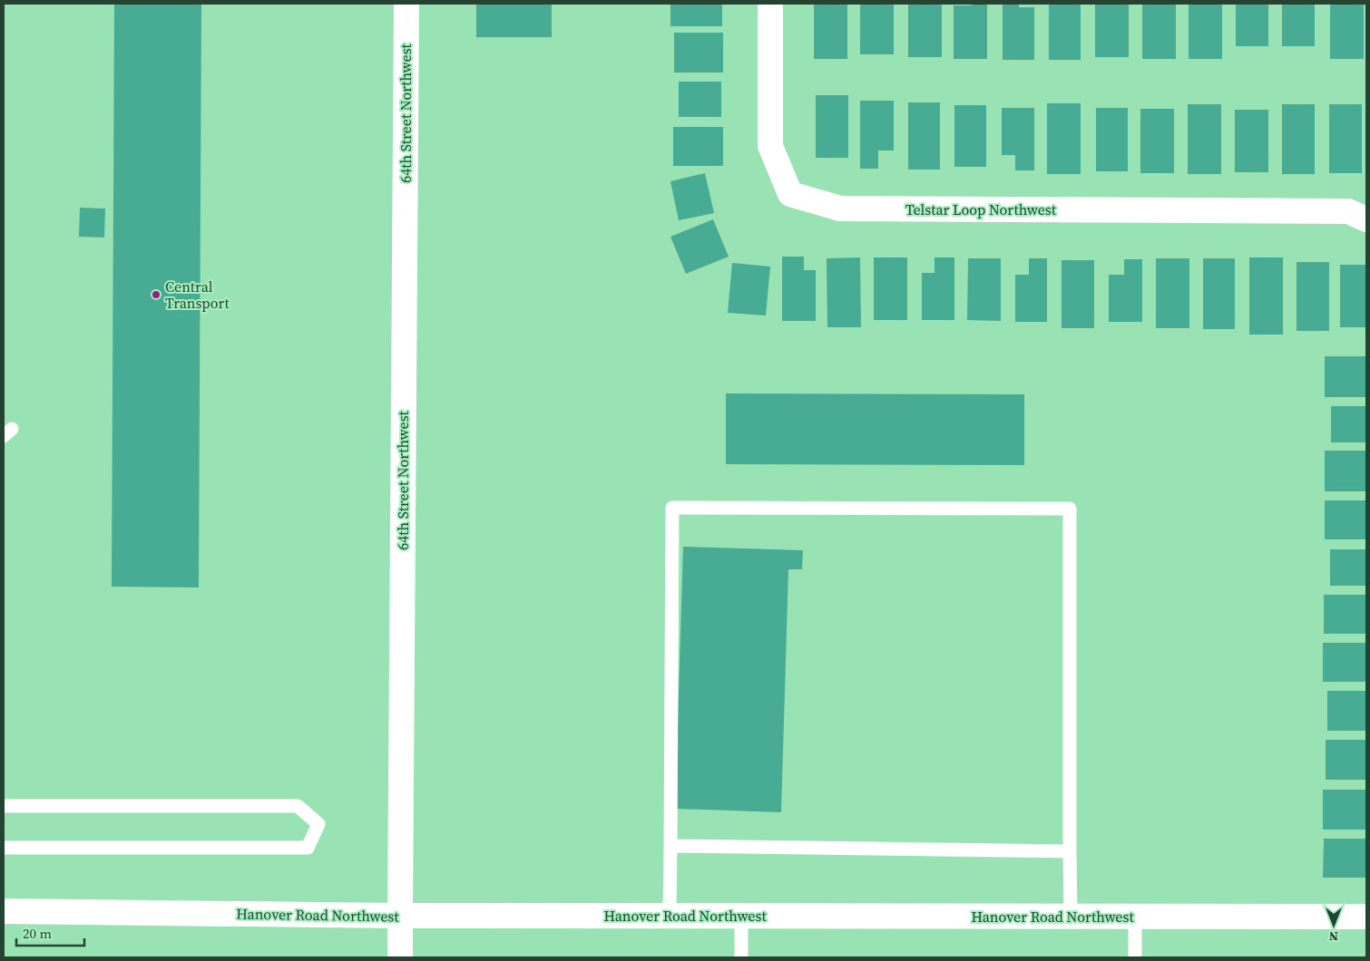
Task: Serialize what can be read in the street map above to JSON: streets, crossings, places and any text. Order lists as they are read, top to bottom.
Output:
{
  "streets": {
    "street": ["64th Street Northwest", "Telstar Loop Northwest", "Hanover Road Northwest"]
  },
  "crossings": [
    ["64th Street Northwest", "Hanover Road Northwest"]
  ],
  "places": ["Central Transport"],
  "scale_bar": "20 m",
  "north": "bottom"
}
